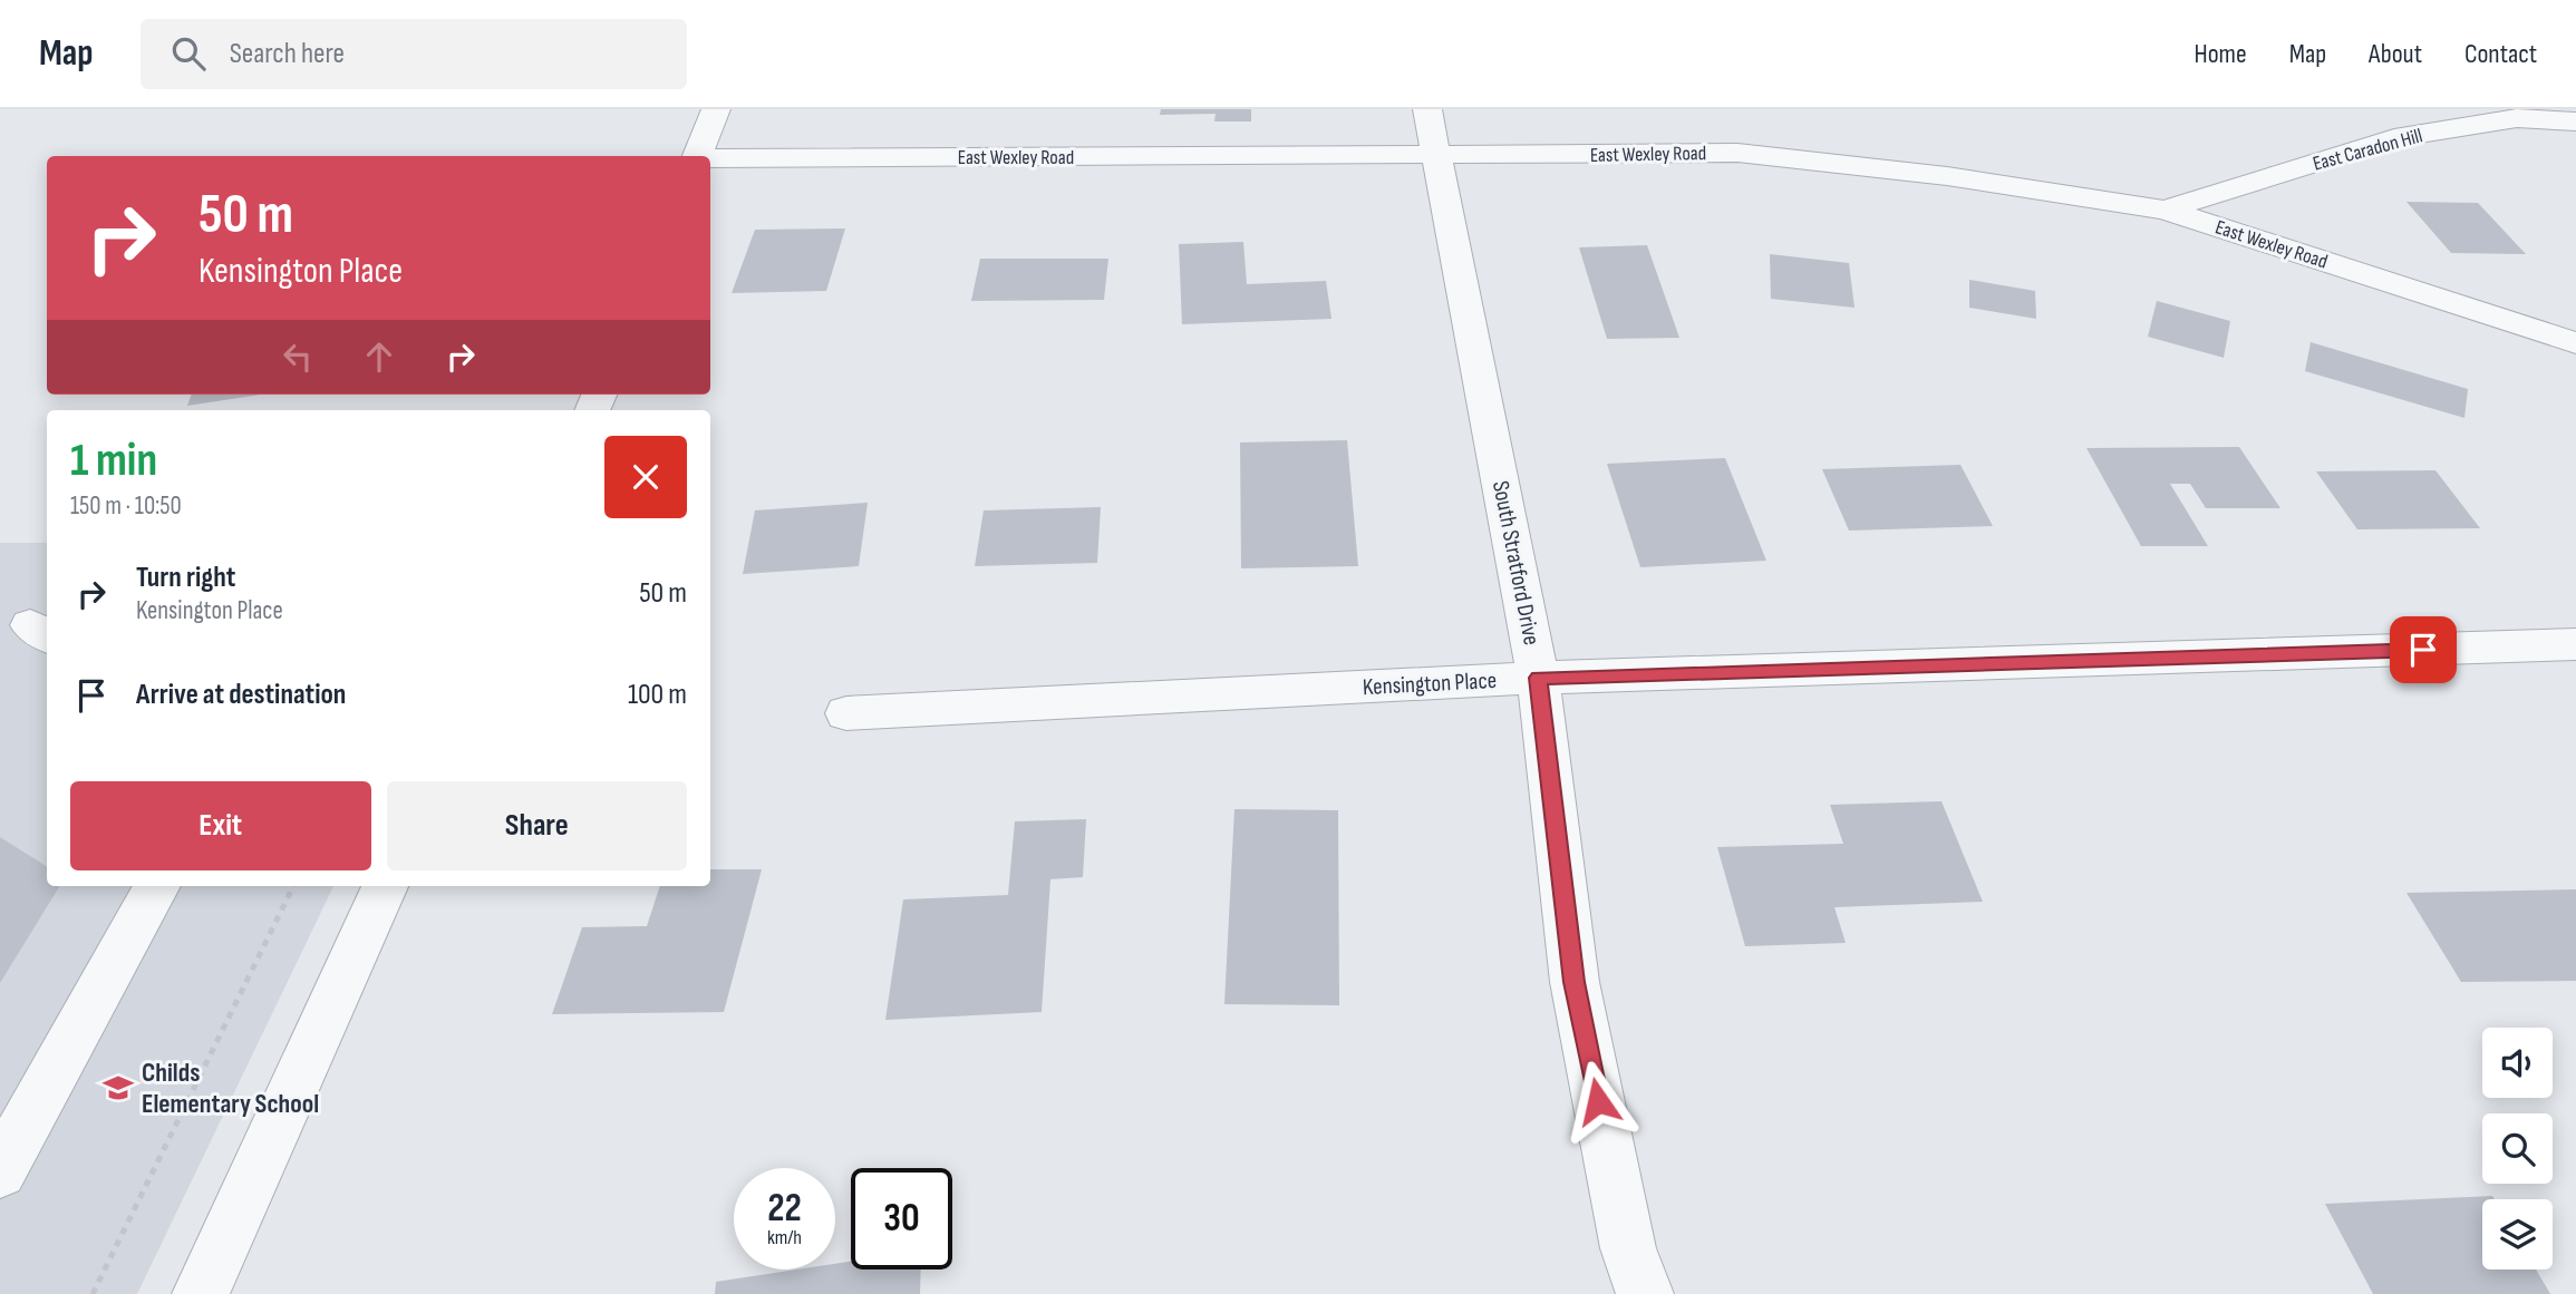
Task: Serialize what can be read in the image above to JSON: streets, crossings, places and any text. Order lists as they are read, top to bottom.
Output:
{
  "streets": {
    "street": [
      "East Caradon Hill",
      "East Wexley Road",
      "South Stratford Drive",
      "Kensington Place"
    ]
  },
  "crossings": [
    ["East Caradon Hill", "East Wexley Road"],
    ["East Wexley Road", "South Stratford Drive"],
    ["South Stratford Drive", "Kensington Place"]
  ],
  "places": {
    "school or university": ["Childs Elementary School"]
  },
  "page": {
    "header": "Map",
    "search": "Search here",
    "nav": [
      "Home",
      "Map",
      "About",
      "Contact"
    ],
    "turn": ["50 m", "Kensington Place"],
    "heading": ["1 min", "150 m · 10:50"],
    "list": [
      {
        "name": "Turn right",
        "note": "Kensington Place",
        "value": "50 m"
      },
      {
        "name": "Arrive at destination",
        "value": "100 m"
      }
    ],
    "buttons": ["Exit", "Share"],
    "speed": "22 km/h",
    "limit": "30"
  }
}
